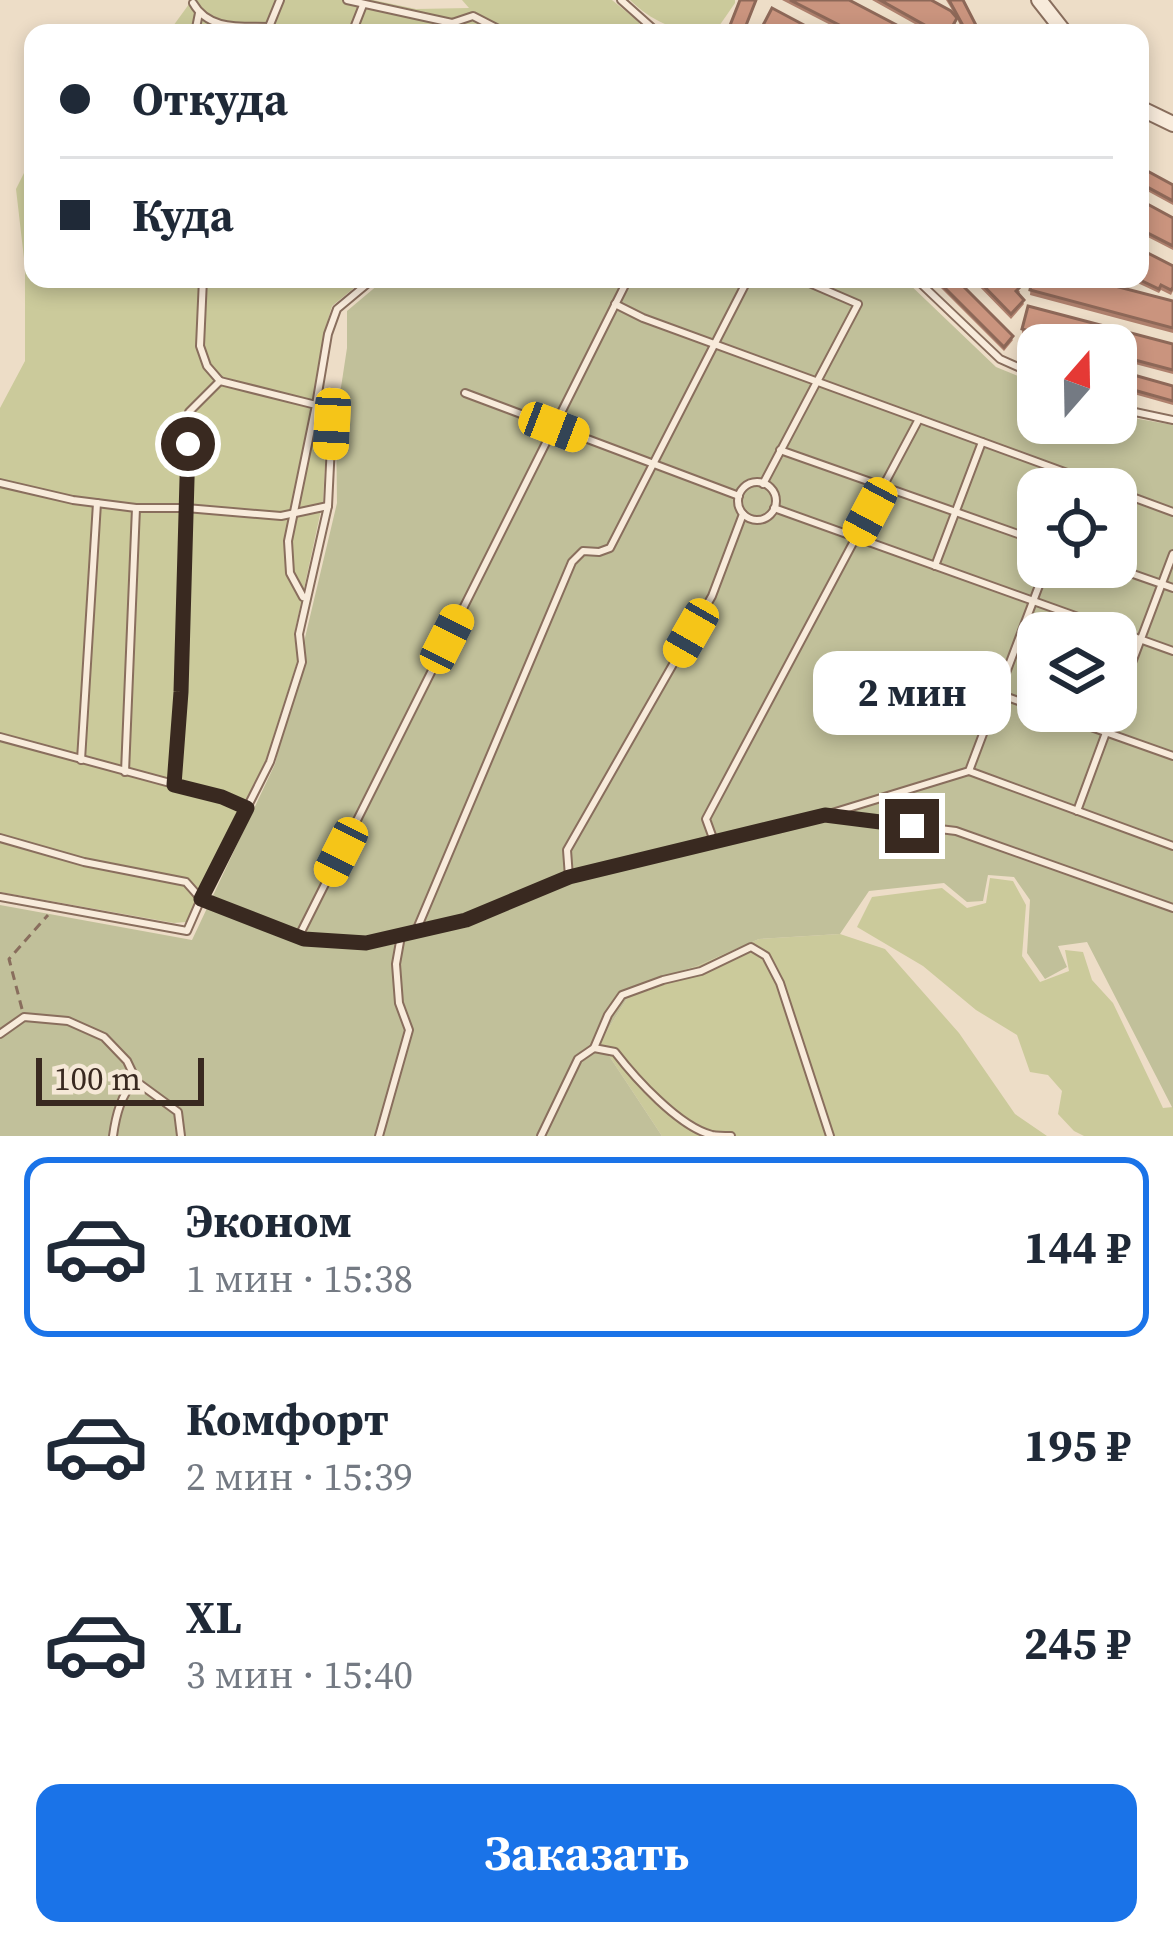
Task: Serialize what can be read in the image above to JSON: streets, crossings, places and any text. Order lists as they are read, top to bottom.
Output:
{
  "scale_bar": "100 m",
  "north": "top",
  "page": {
    "banner": ["Откуда", "Куда"],
    "bubble": "2 мин",
    "scale": "100 m",
    "list": [
      {
        "name": "Эконом",
        "note": "1 мин · 15:38",
        "value": "144 ₽"
      },
      {
        "name": "Комфорт",
        "note": "2 мин · 15:39",
        "value": "195 ₽"
      },
      {
        "name": "XL",
        "note": "3 мин · 15:40",
        "value": "245 ₽"
      }
    ],
    "buttons": "Заказать"
  }
}
